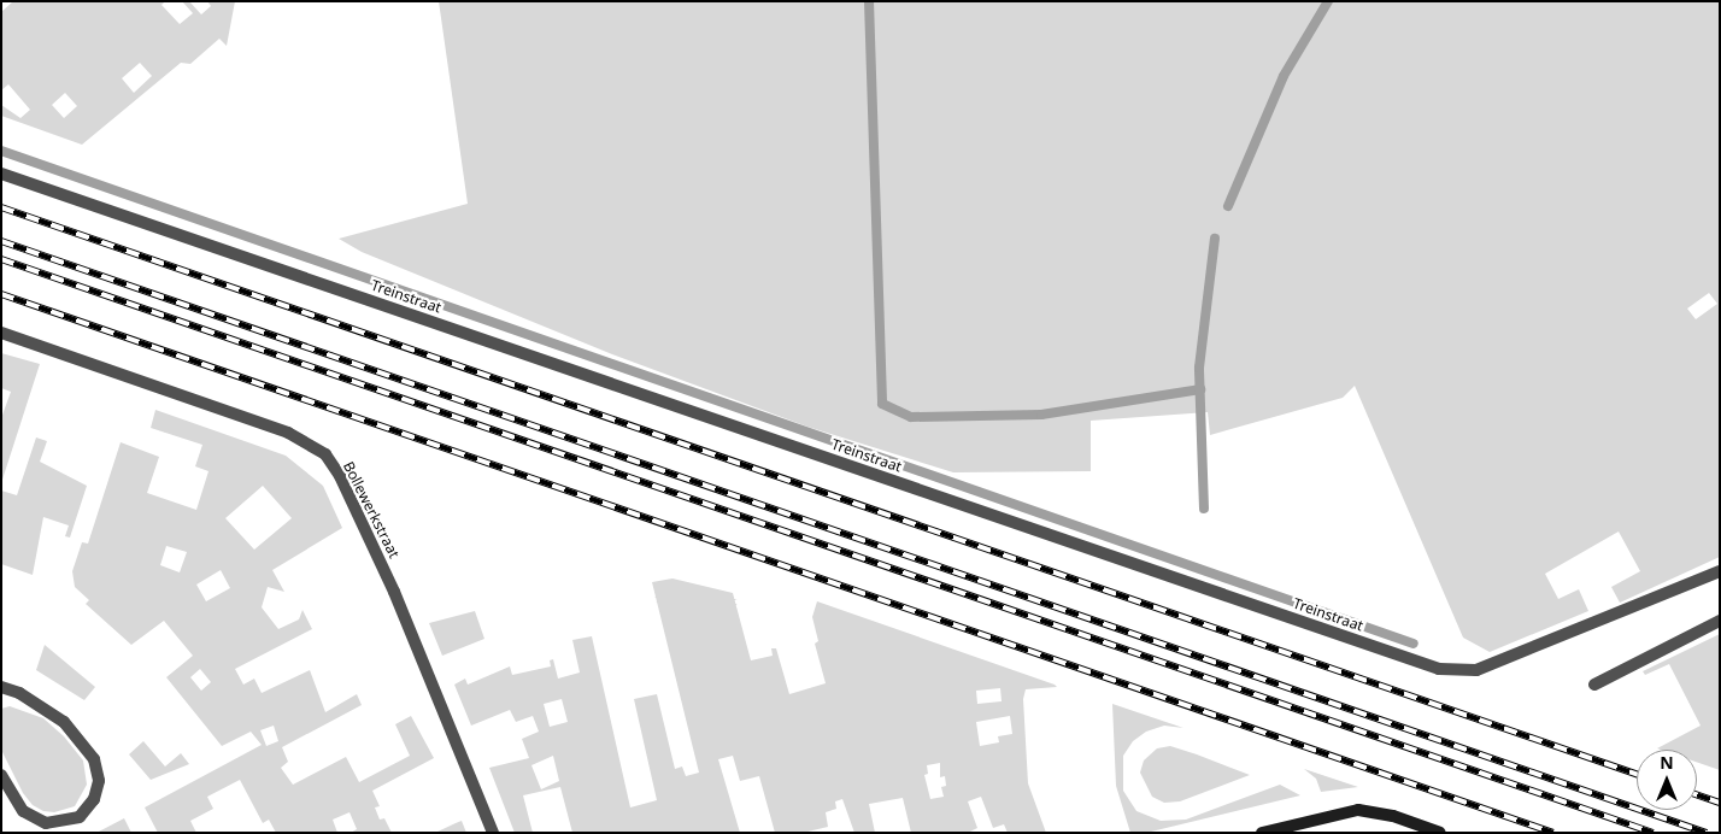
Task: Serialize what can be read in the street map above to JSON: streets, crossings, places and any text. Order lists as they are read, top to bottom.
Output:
{
  "streets": {
    "street": ["Treinstraat", "Bollewerkstraat"]
  },
  "north": "top"
}
